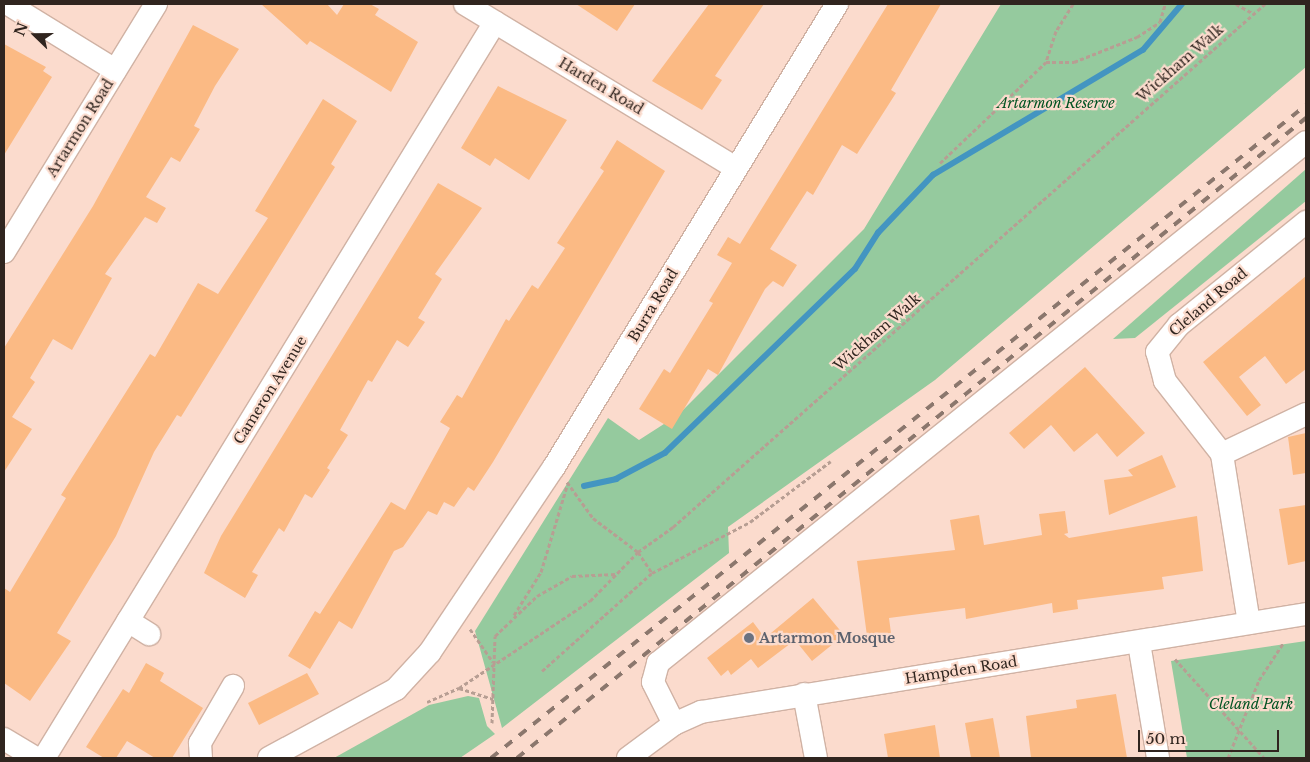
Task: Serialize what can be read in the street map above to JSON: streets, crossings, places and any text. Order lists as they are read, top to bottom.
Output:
{
  "streets": {
    "street": [
      "Harden Road",
      "Artarmon Road",
      "Cleland Road",
      "Burra Road",
      "Cameron Avenue",
      "Hampden Road"
    ],
    "path": ["Wickham Walk"]
  },
  "crossings": [
    ["Harden Road", "Burra Road"],
    ["Harden Road", "Cameron Avenue"],
    ["Cleland Road", "Hampden Road"]
  ],
  "parks": ["Artarmon Reserve", "Cleland Park"],
  "places": ["Artarmon Mosque"],
  "scale_bar": "50 m",
  "north": "left"
}
